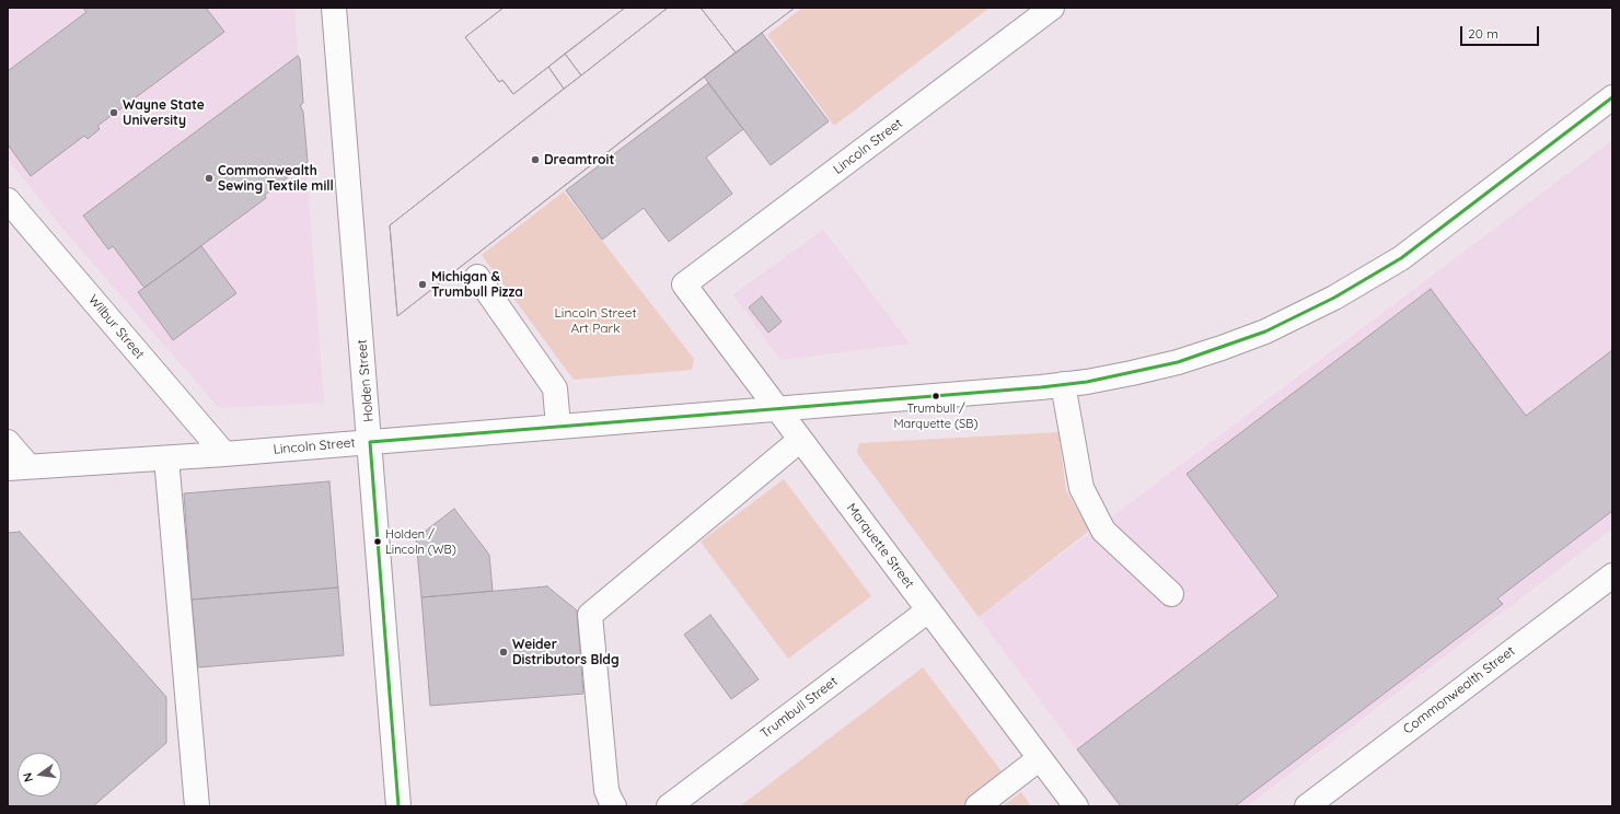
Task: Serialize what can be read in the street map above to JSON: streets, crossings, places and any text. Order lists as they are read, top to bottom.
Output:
{
  "streets": {
    "street": [
      "Lincoln Street",
      "Wilbur Street",
      "Holden Street",
      "Marquette Street",
      "Commonwealth Street",
      "Trumbull Street"
    ]
  },
  "crossings": [
    ["Lincoln Street", "Wilbur Street"],
    ["Lincoln Street", "Holden Street"],
    ["Lincoln Street", "Marquette Street"],
    ["Marquette Street", "Trumbull Street"]
  ],
  "parks": ["Lincoln Street Art Park"],
  "places": [
    "Wayne State University",
    "Dreamtroit",
    "Commonwealth Sewing Textile mill",
    "Michigan & Trumbull Pizza",
    "Trumbull / Marquette (SB)",
    "Holden / Lincoln (WB)",
    "Weider Distributors Bldg"
  ],
  "scale_bar": "20 m",
  "north": "left"
}
